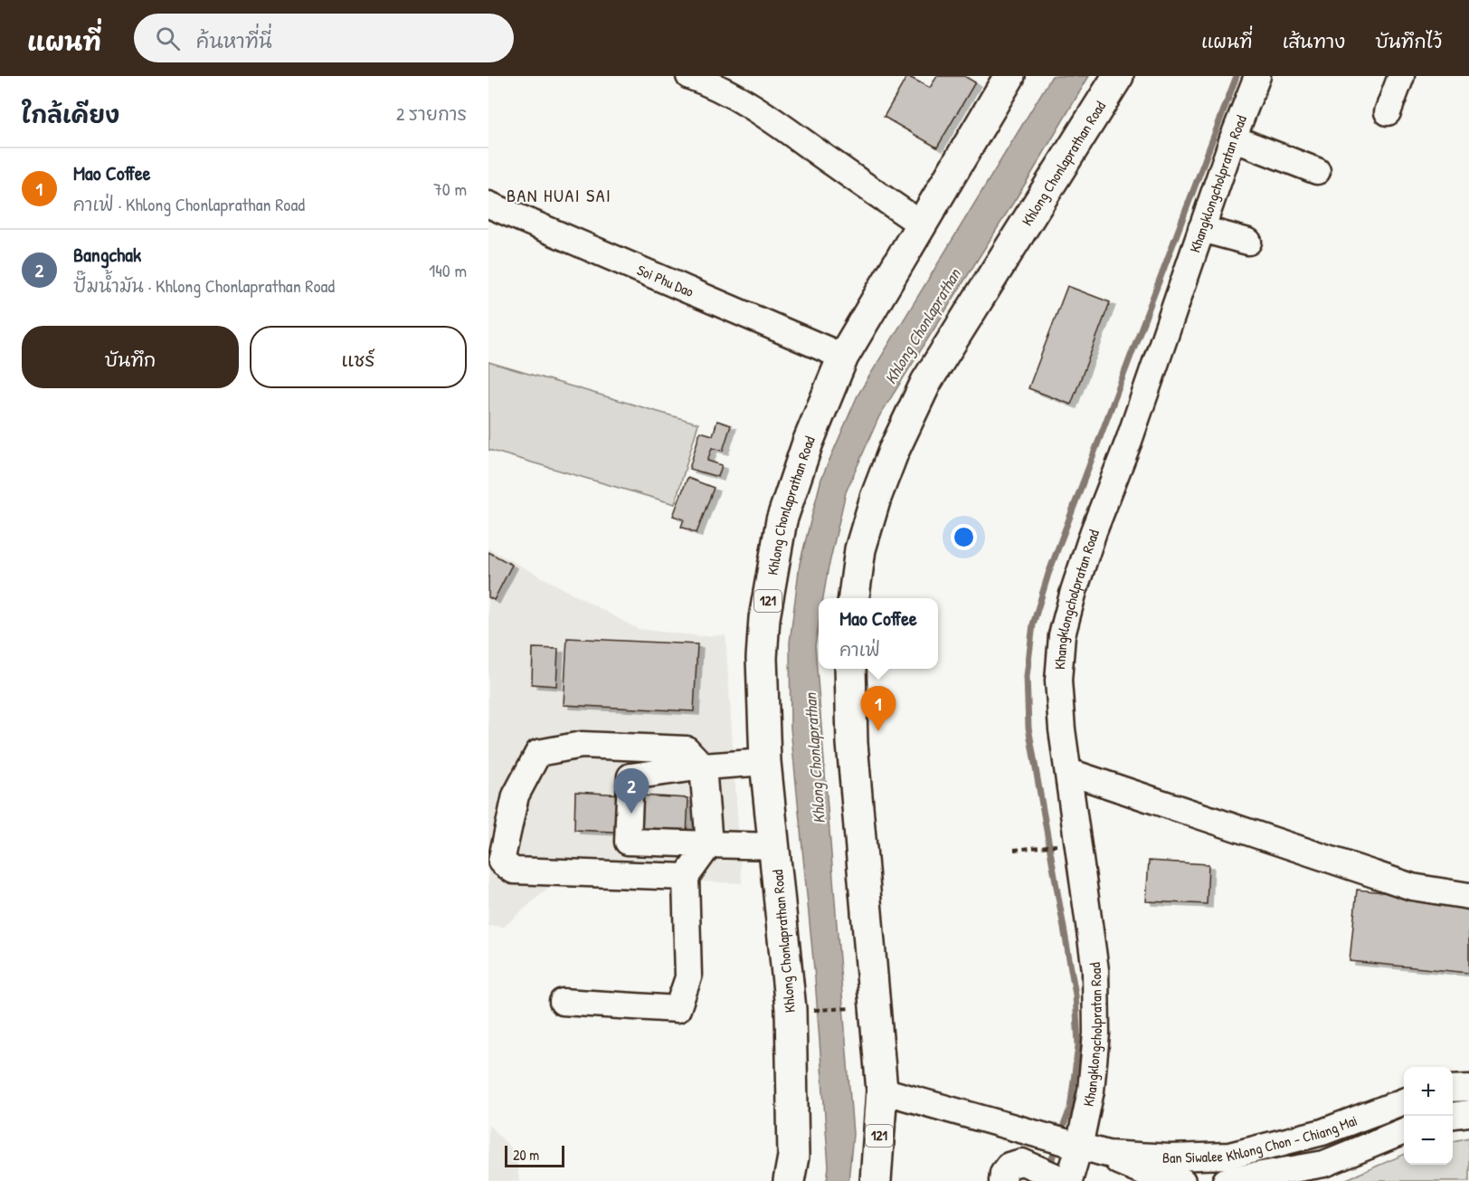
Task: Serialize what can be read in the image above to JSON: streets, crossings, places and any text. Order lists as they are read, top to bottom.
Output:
{
  "streets": {
    "main road": ["Khlong Chonlaprathan Road", "121"],
    "street": ["Khangklongcholpratan Road", "Soi Phu Dao", "Ban Siwalee Khlong Chon - Chiang Mai"]
  },
  "crossings": [
    ["Khlong Chonlaprathan Road", "Soi Phu Dao"],
    ["Khangklongcholpratan Road", "Ban Siwalee Khlong Chon - Chiang Mai"],
    ["121", "Ban Siwalee Khlong Chon - Chiang Mai"]
  ],
  "districts": ["BAN HUAI SAI"],
  "water": ["Khlong Chonlaprathan"],
  "scale_bar": "20 m",
  "page": {
    "header": "แผนที่",
    "search": "ค้นหาที่นี่",
    "nav": ["แผนที่", "เส้นทาง", "บันทึกไว้"],
    "heading": ["ใกล้เคียง", "2 รายการ"],
    "list": [
      {
        "mark": "1",
        "name": "Mao Coffee",
        "note": "คาเฟ่ · Khlong Chonlaprathan Road",
        "value": "70 m"
      },
      {
        "mark": "2",
        "name": "Bangchak",
        "note": "ปั๊มน้ำมัน · Khlong Chonlaprathan Road",
        "value": "140 m"
      }
    ],
    "buttons": ["บันทึก", "แชร์"],
    "popup": ["Mao Coffee", "คาเฟ่"],
    "pins": ["1", "2"],
    "map_buttons": ["+", "−"],
    "scale": "20 m"
  }
}
